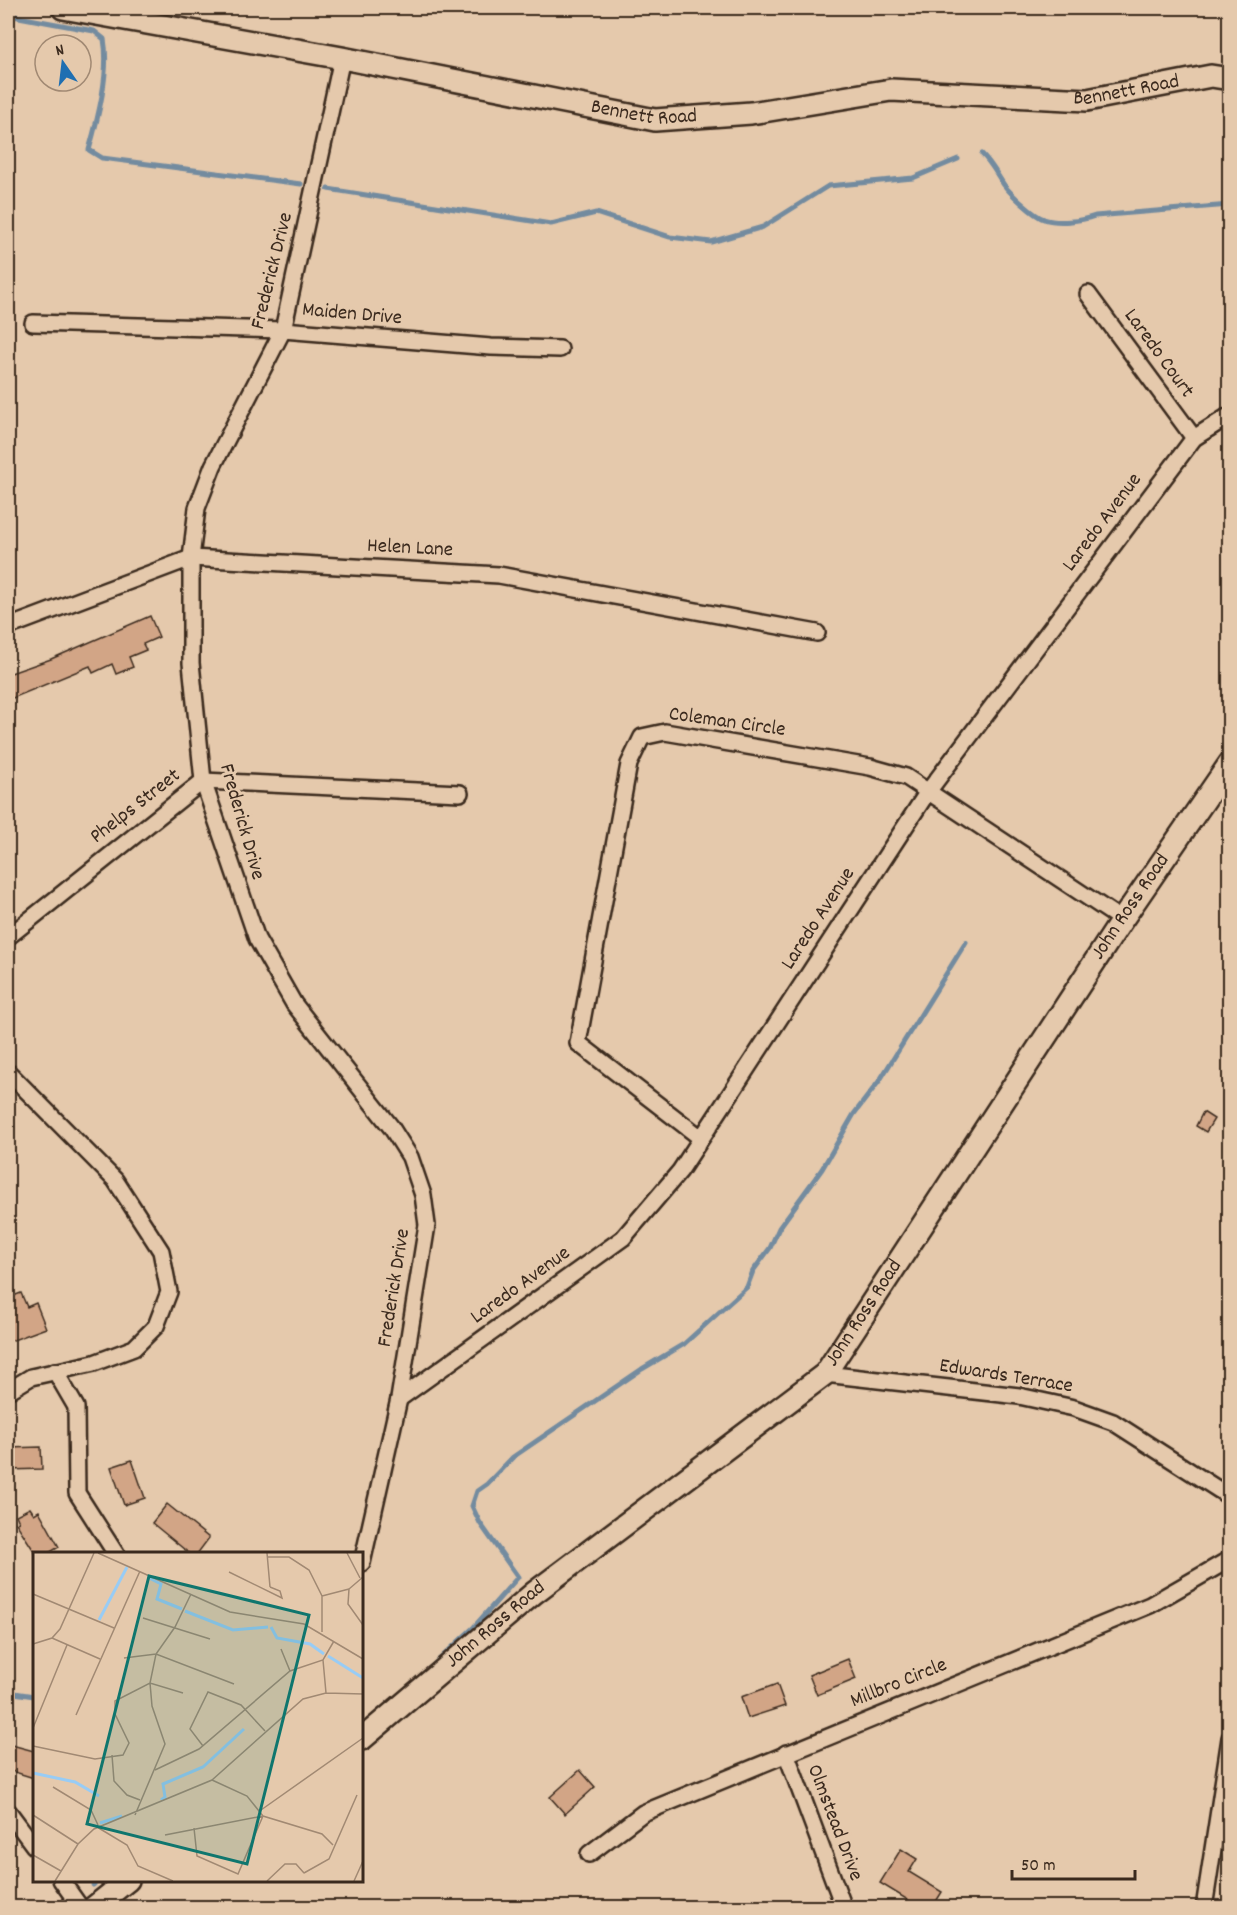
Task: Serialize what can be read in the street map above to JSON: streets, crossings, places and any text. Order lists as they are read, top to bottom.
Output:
{
  "streets": {
    "street": [
      "Bennett Road",
      "Frederick Drive",
      "Maiden Drive",
      "Laredo Court",
      "Laredo Avenue",
      "Helen Lane",
      "Coleman Circle",
      "Phelps Street",
      "John Ross Road",
      "Edwards Terrace",
      "Millbro Circle",
      "Olmstead Drive"
    ]
  },
  "crossings": [
    ["Bennett Road", "Frederick Drive"],
    ["Frederick Drive", "Maiden Drive"],
    ["Frederick Drive", "Laredo Avenue"],
    ["Frederick Drive", "Helen Lane"],
    ["Frederick Drive", "Phelps Street"],
    ["Laredo Court", "Laredo Avenue"],
    ["Laredo Avenue", "Coleman Circle"],
    ["Coleman Circle", "John Ross Road"],
    ["John Ross Road", "Edwards Terrace"],
    ["Millbro Circle", "Olmstead Drive"]
  ],
  "scale_bar": "50 m",
  "north": "top"
}
